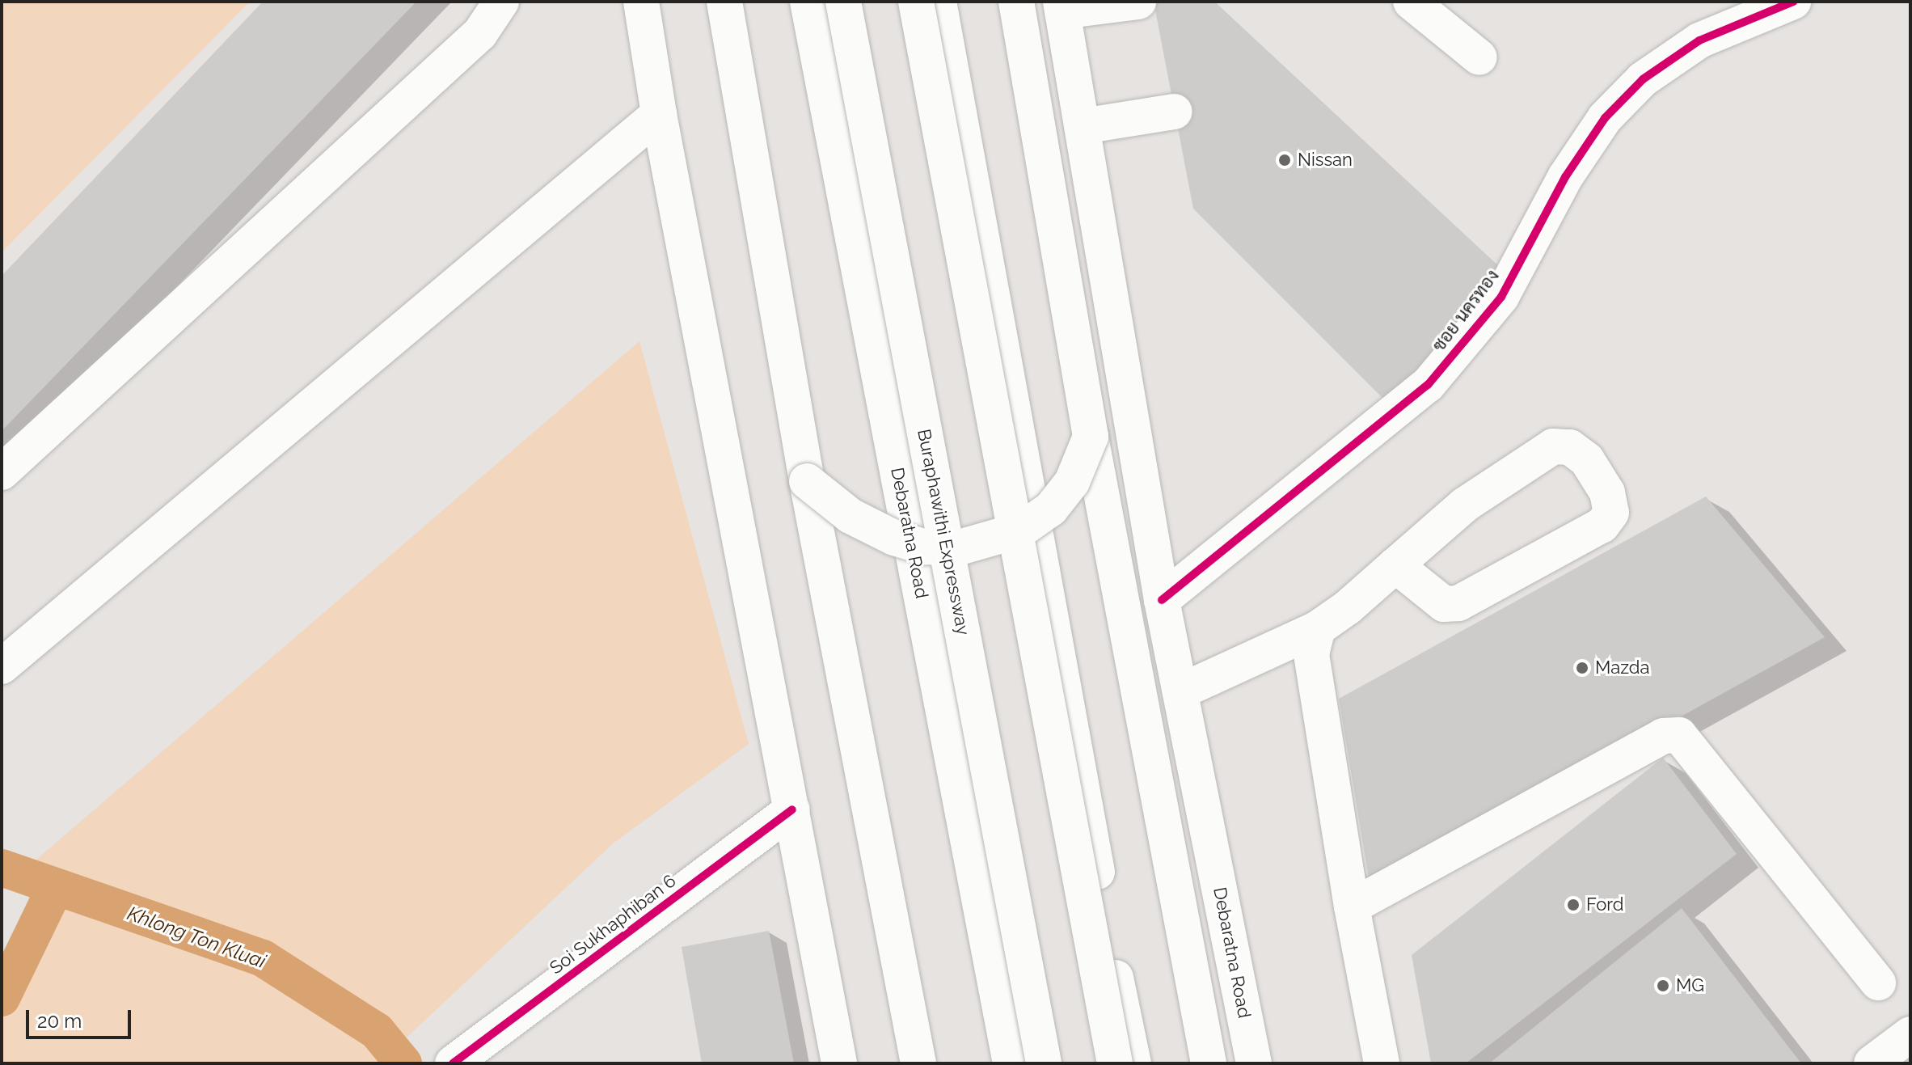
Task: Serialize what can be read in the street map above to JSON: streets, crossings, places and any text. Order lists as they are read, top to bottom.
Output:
{
  "streets": {
    "main road": [
      "ซอย นครทอง",
      "Buraphawithi Expressway",
      "Debaratna Road",
      "Soi Sukhaphiban 6"
    ]
  },
  "crossings": [
    ["ซอย นครทอง", "Debaratna Road"]
  ],
  "water": ["Khlong Ton Kluai"],
  "places": [
    "Nissan",
    "Mazda",
    "Ford",
    "MG"
  ],
  "scale_bar": "20 m"
}
